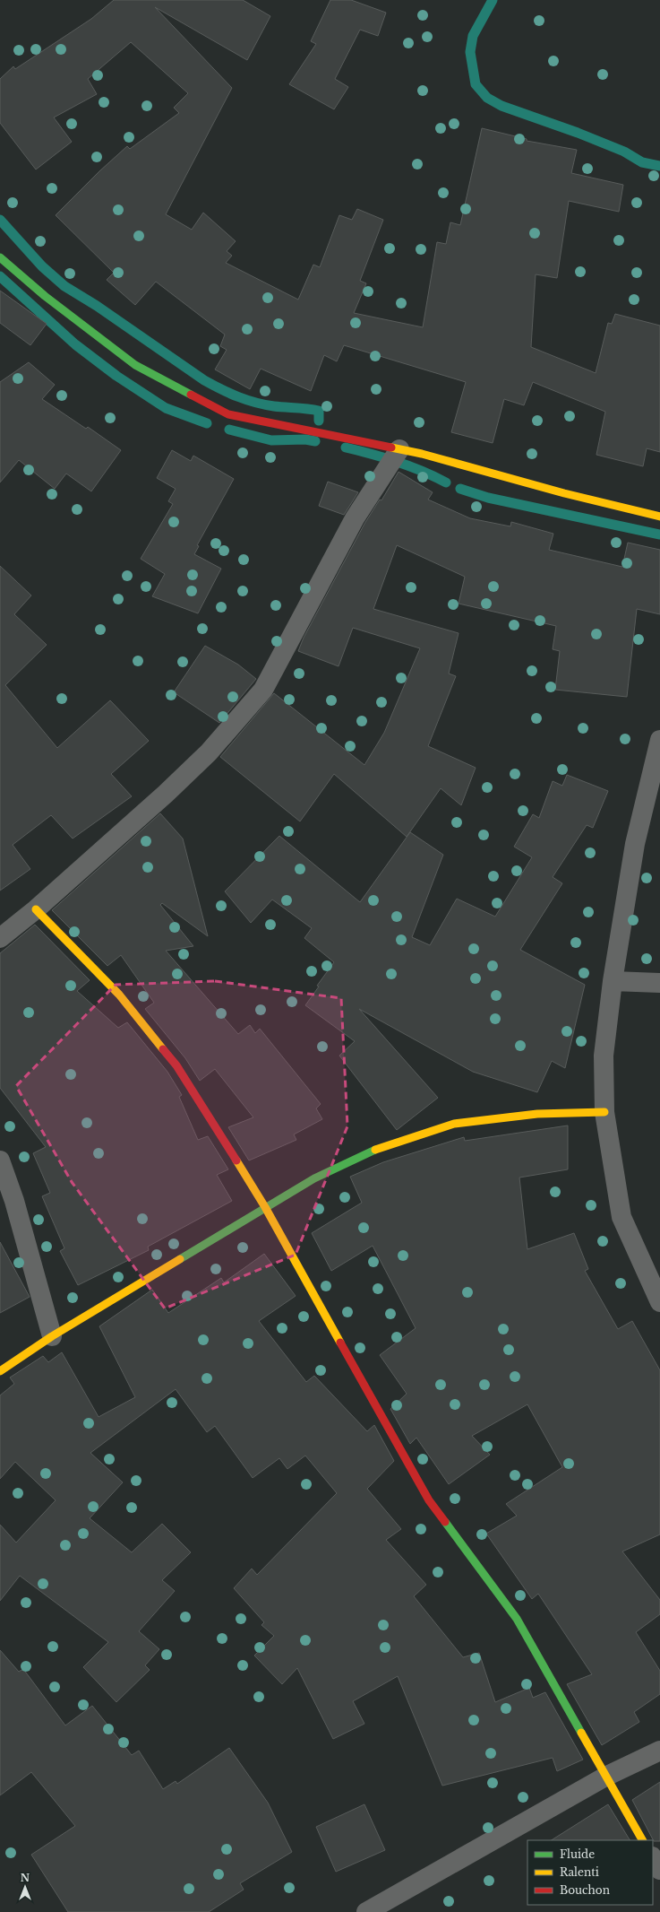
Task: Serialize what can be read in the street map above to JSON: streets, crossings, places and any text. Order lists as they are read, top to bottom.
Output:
{
  "legend": ["Fluide", "Ralenti", "Bouchon"],
  "north": "top"
}
